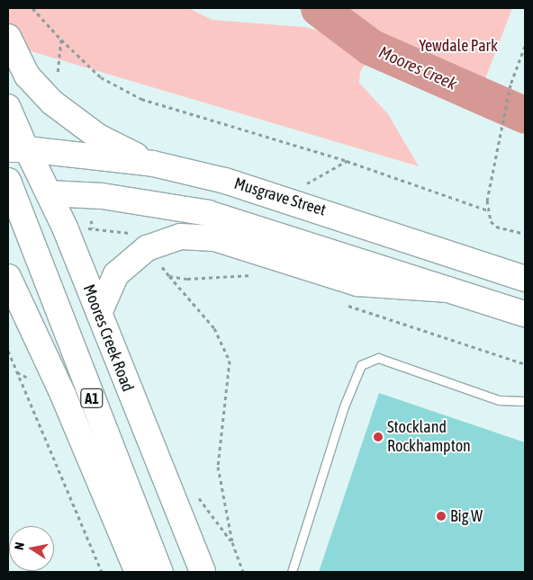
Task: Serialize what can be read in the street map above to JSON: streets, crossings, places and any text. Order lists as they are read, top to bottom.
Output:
{
  "streets": {
    "main road": ["Musgrave Street", "Moores Creek Road", "A1"]
  },
  "crossings": [
    ["Musgrave Street", "Moores Creek Road"],
    ["Moores Creek Road", "A1"]
  ],
  "water": ["Moores Creek"],
  "parks": ["Yewdale Park"],
  "places": ["Stockland Rockhampton", "Big W"],
  "north": "left"
}
